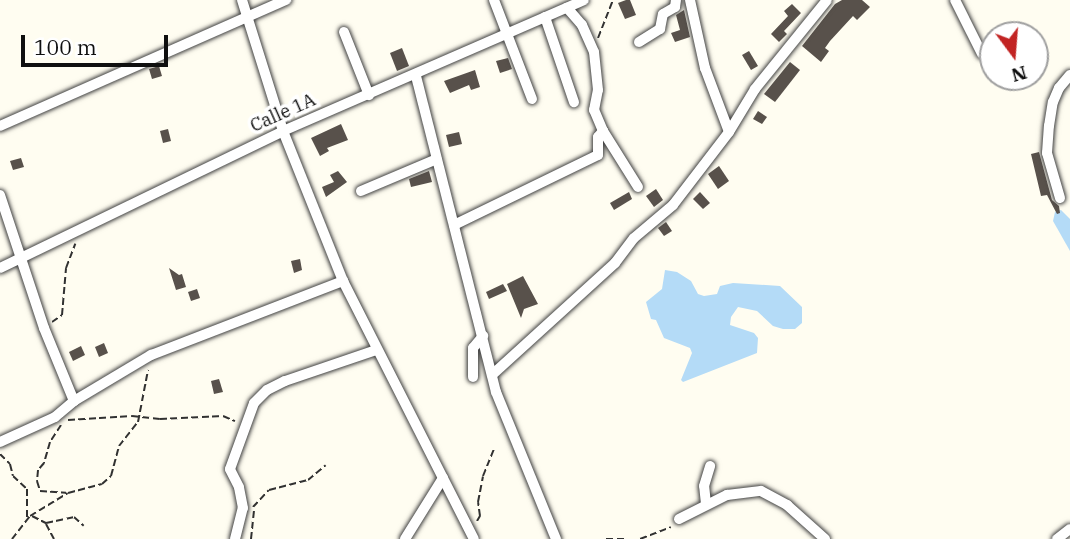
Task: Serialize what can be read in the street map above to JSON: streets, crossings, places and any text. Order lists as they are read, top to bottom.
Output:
{
  "streets": {
    "street": ["Calle 1A"]
  },
  "scale_bar": "100 m",
  "north": "bottom"
}
